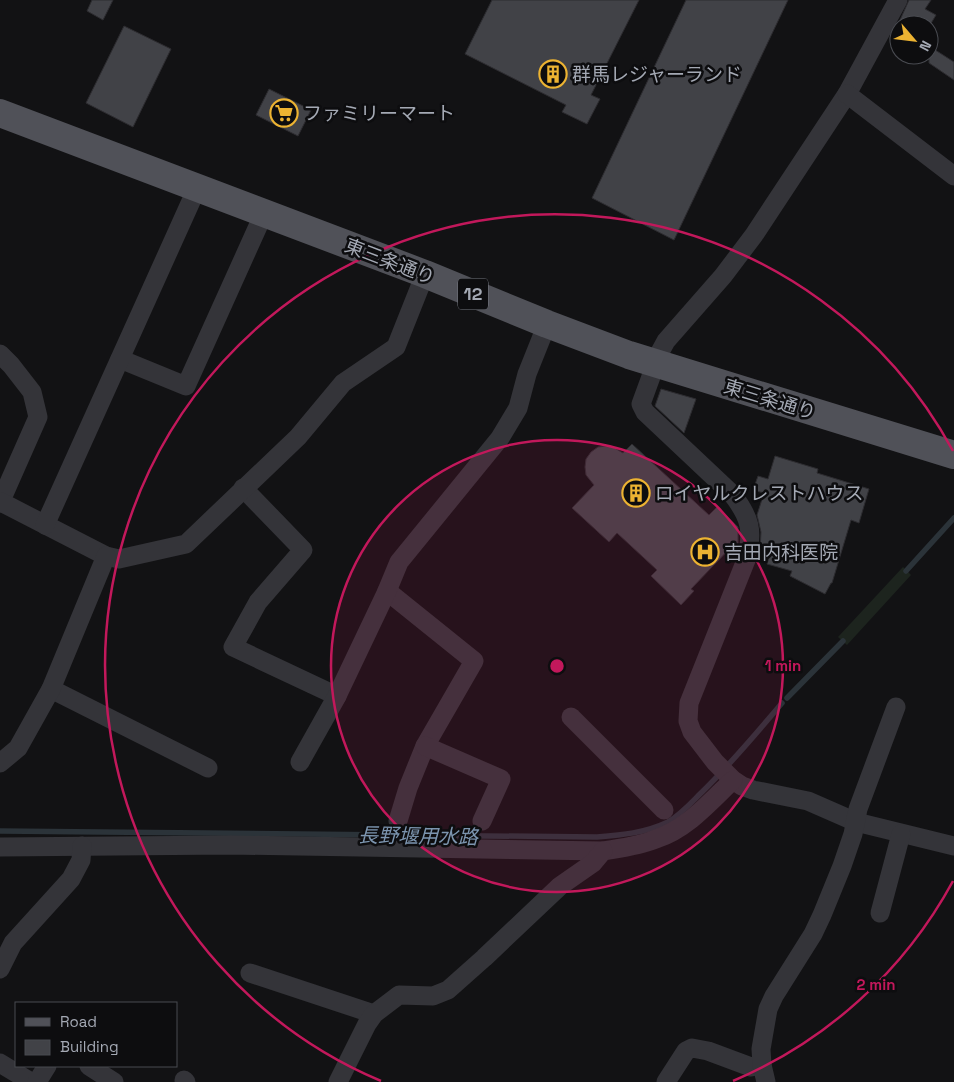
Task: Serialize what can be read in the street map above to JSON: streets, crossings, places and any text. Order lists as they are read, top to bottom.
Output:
{
  "streets": {
    "main road": ["東三条通り", "12"]
  },
  "water": ["長野堰用水路"],
  "places": {
    "building": ["群馬レジャーランド", "ロイヤルクレストハウス"],
    "supermarket": ["ファミリーマート"],
    "hospital": ["吉田内科医院"]
  },
  "legend": ["Road", "Building"],
  "north": "bottom right",
  "rings": ["1 min", "2 min"]
}
